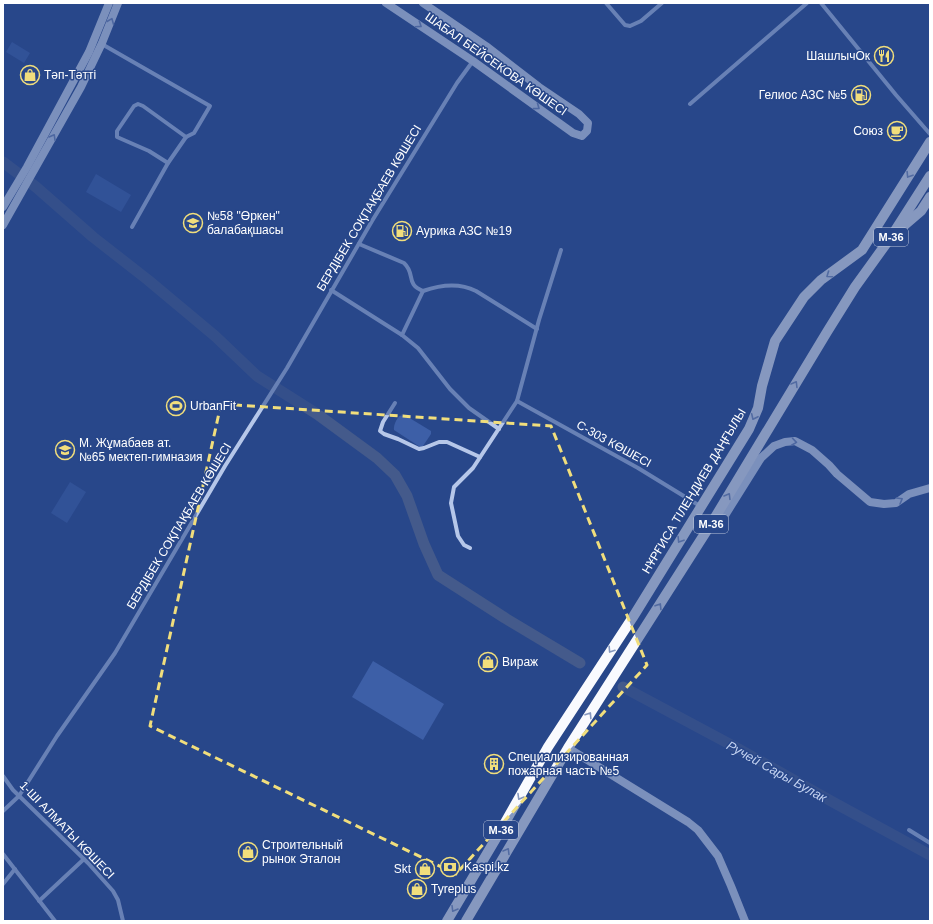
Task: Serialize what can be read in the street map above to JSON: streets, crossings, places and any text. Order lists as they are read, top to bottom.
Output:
{
  "streets": {
    "main road": ["ШАБАЛ БЕЙСЕКОВА КӨШЕСІ", "M-36", "НҰРҒИСА ТІЛЕНДИЕВ ДАҢҒЫЛЫ"],
    "street": ["БЕРДІБЕК СОҚПАҚБАЕВ КӨШЕСІ", "С-303 КӨШЕСІ", "1-ШІ АЛМАТЫ КӨШЕСІ"]
  },
  "crossings": [
    ["ШАБАЛ БЕЙСЕКОВА КӨШЕСІ", "БЕРДІБЕК СОҚПАҚБАЕВ КӨШЕСІ"],
    ["БЕРДІБЕК СОҚПАҚБАЕВ КӨШЕСІ", "1-ШІ АЛМАТЫ КӨШЕСІ"],
    ["M-36", "НҰРҒИСА ТІЛЕНДИЕВ ДАҢҒЫЛЫ"],
    ["С-303 КӨШЕСІ", "НҰРҒИСА ТІЛЕНДИЕВ ДАҢҒЫЛЫ"]
  ],
  "water": ["Ручей Сары Булак"],
  "places": {
    "restaurant": ["ШашлычОк"],
    "shop": [
      "Тәп-Тәтті",
      "Вираж",
      "Строительный рынок Эталон",
      "Skt",
      "Tyreplus"
    ],
    "fuel station": ["Гелиос АЗС №5", "Аурика АЗС №19"],
    "cafe": ["Союз"],
    "school or university": ["№58 \"Өркен\" балабақшасы", "М. Жұмабаев ат. №65 мектеп-гимназия"],
    "sports": ["UrbanFit"],
    "building": ["Специализированная пожарная часть №5"],
    "bank": ["Kaspi.kz"]
  }
}
